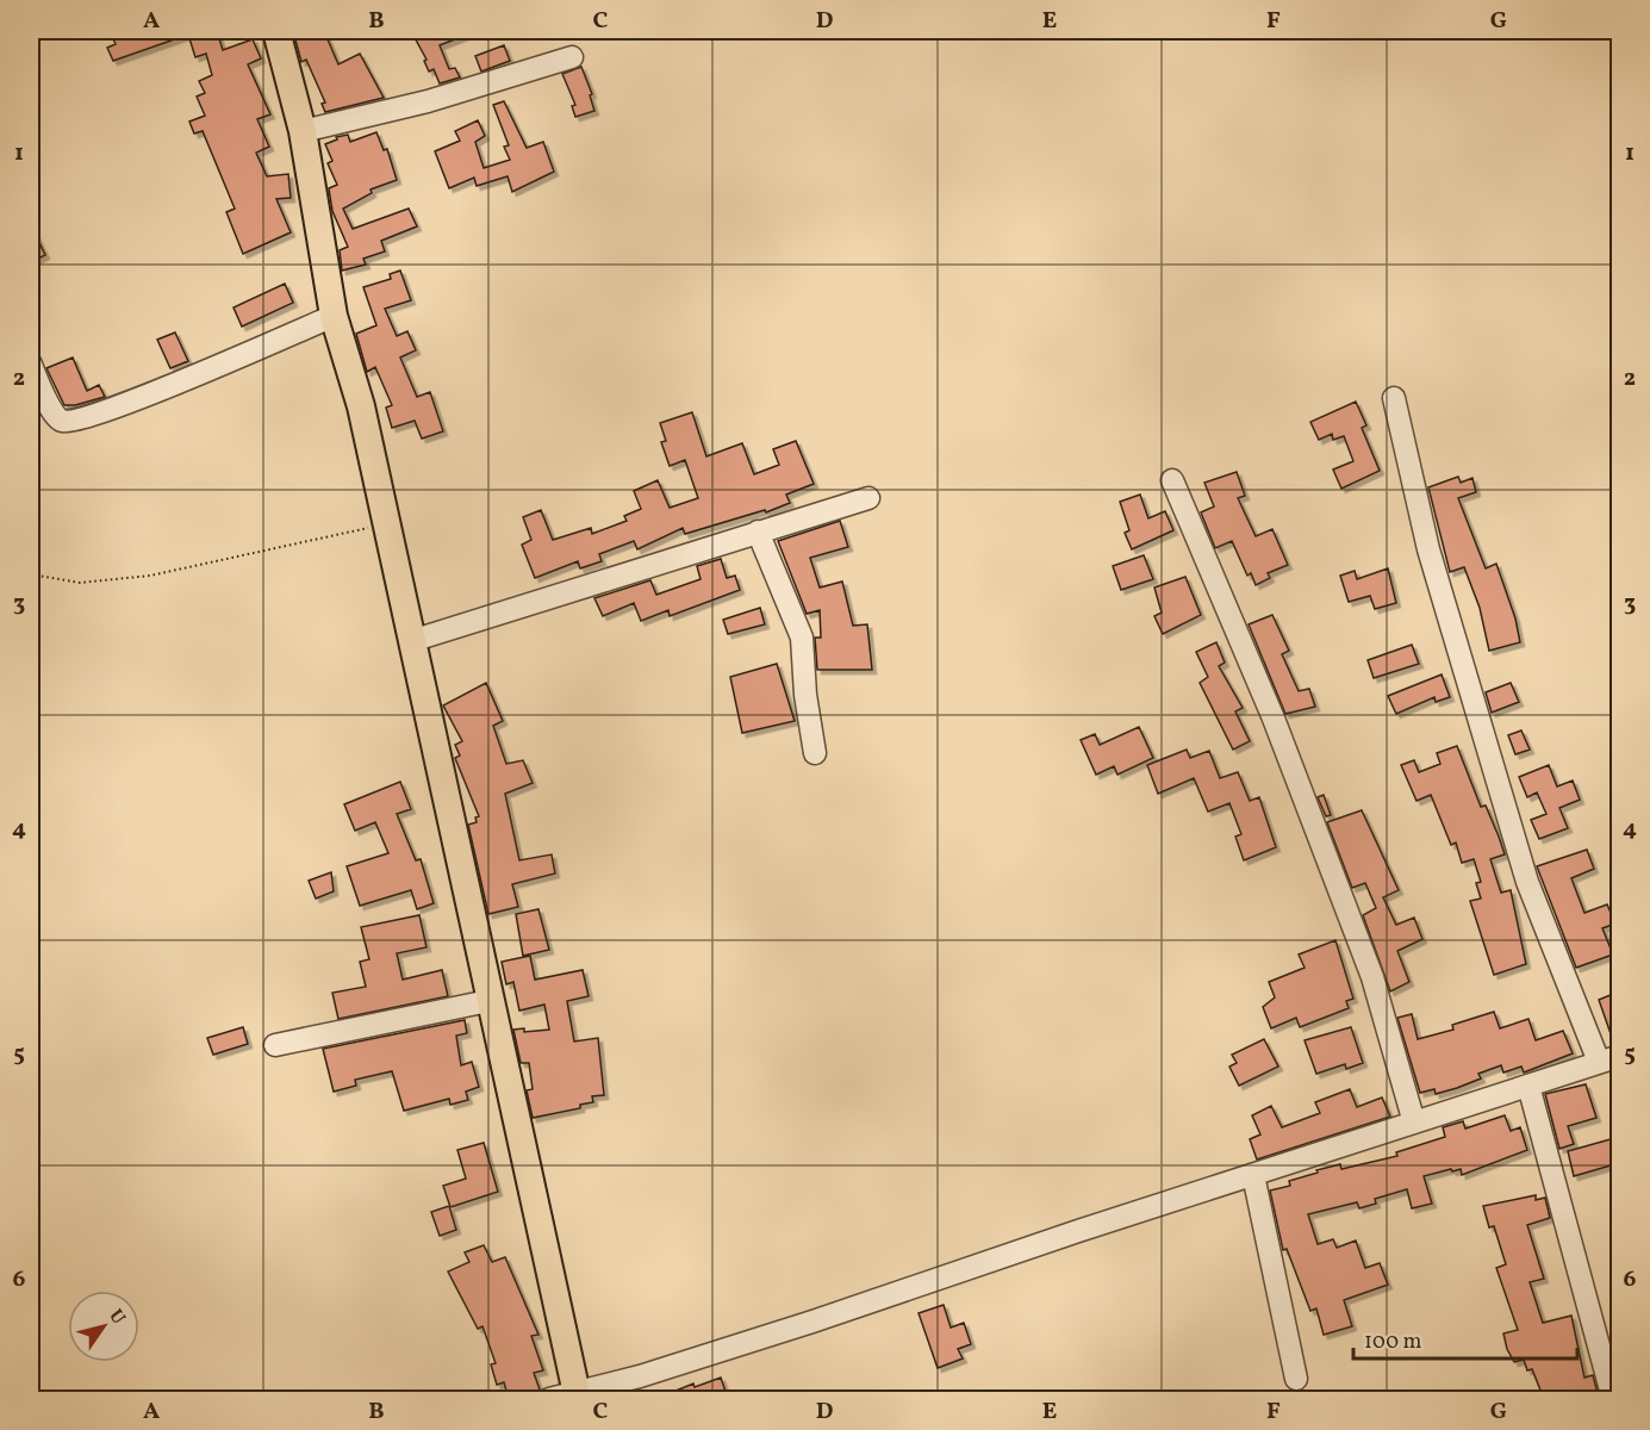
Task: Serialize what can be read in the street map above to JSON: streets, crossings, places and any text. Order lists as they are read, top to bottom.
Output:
{
  "scale_bar": "100 m",
  "north": "top right",
  "grid": {
    "columns": [
      "A",
      "B",
      "C",
      "D",
      "E",
      "F",
      "G"
    ],
    "rows": [
      "1",
      "2",
      "3",
      "4",
      "5",
      "6"
    ]
  }
}
